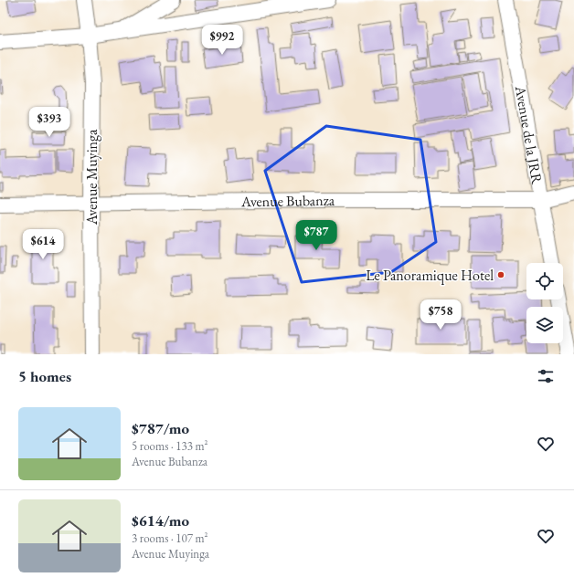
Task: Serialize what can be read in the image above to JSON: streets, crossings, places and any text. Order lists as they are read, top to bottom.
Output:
{
  "streets": {
    "street": ["Avenue de la JRR", "Avenue Muyinga", "Avenue Bubanza"]
  },
  "crossings": [
    ["Avenue de la JRR", "Avenue Bubanza"],
    ["Avenue Muyinga", "Avenue Bubanza"]
  ],
  "places": ["Le Panoramique Hotel"],
  "page": {
    "price": [
      "$992",
      "$393",
      "$787",
      "$614",
      "$758"
    ],
    "heading": "5 homes",
    "list": [
      {
        "name": "$787/mo",
        "note": "5 rooms · 133 m² · Avenue Bubanza"
      },
      {
        "name": "$614/mo",
        "note": "3 rooms · 107 m² · Avenue Muyinga"
      }
    ]
  }
}
